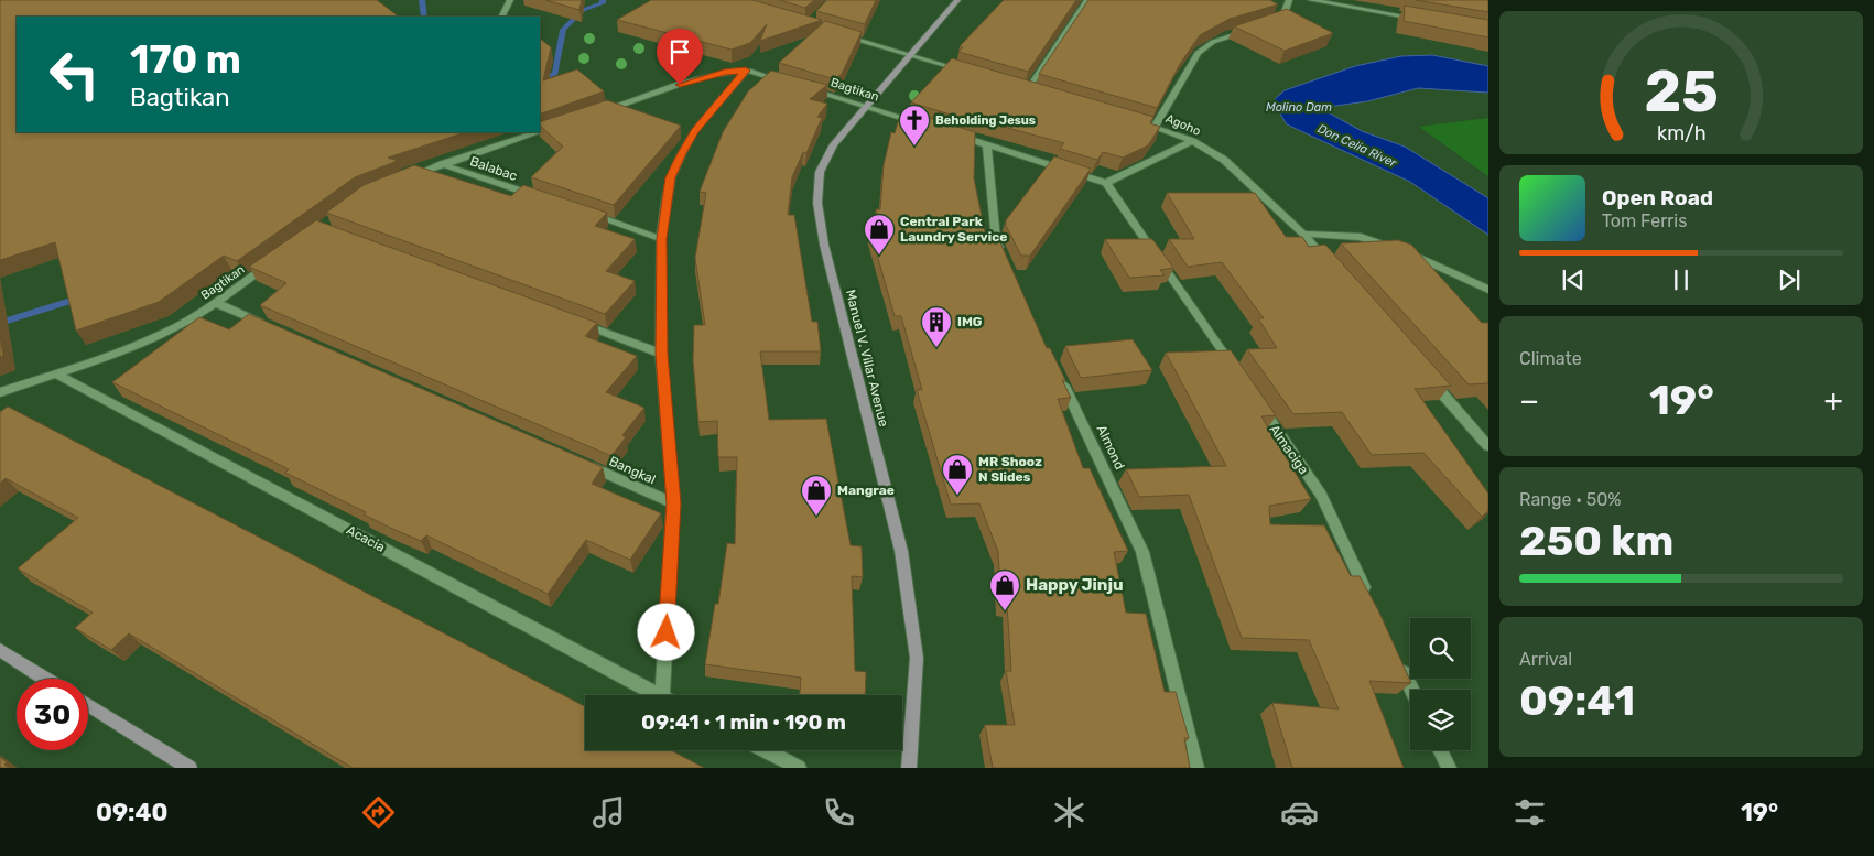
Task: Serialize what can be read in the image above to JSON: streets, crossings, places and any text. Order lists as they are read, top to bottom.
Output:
{
  "streets": {
    "street": [
      "Bagtikan",
      "Agoho",
      "Balabac",
      "Manuel V. Villar Avenue",
      "Almond",
      "Almaciga",
      "Bangkal",
      "Acacia"
    ]
  },
  "crossings": [
    ["Bagtikan", "Manuel V. Villar Avenue"],
    ["Bagtikan", "Acacia"]
  ],
  "water": ["Molino Dam", "Don Celia River"],
  "places": {
    "church": ["Beholding Jesus"],
    "shop": [
      "Central Park Laundry Service",
      "MR Shooz N Slides",
      "Mangrae",
      "Happy Jinju"
    ],
    "building": ["IMG"]
  },
  "page": {
    "turn": ["170 m", "Bagtikan"],
    "song": ["Open Road", "Tom Ferris"],
    "tile": [
      "Climate",
      ["Range · 50%", "250 km"],
      ["Arrival", "09:41"]
    ],
    "heat": ["−", "19°", "+"],
    "limit": "30",
    "trip": "09:41 · 1 min · 190 m",
    "tabs": ["09:40", "19°"],
    "gauge": ["25", "km/h"]
  }
}
